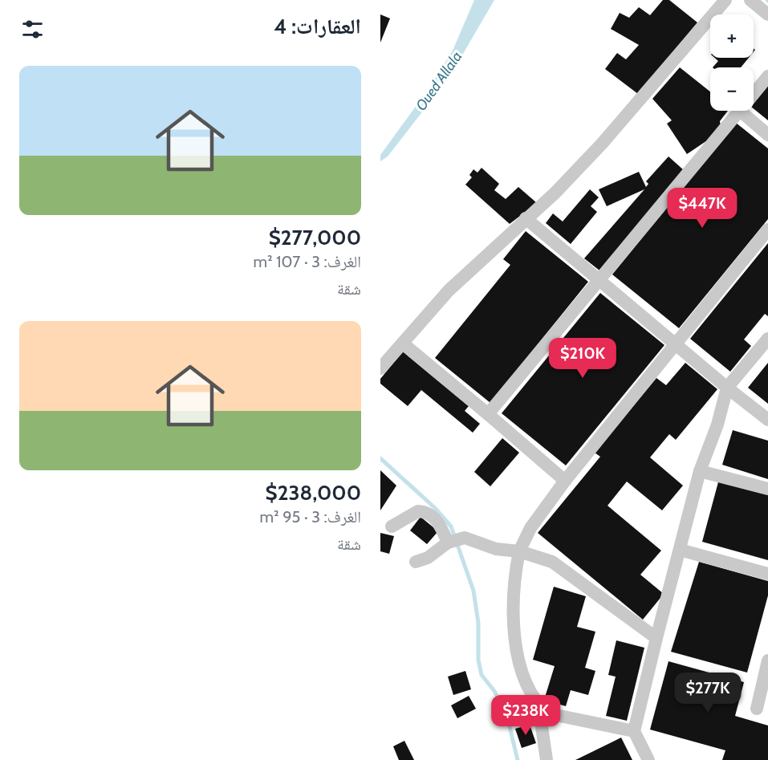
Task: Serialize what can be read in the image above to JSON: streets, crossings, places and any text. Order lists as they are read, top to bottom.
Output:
{
  "water": ["Oued Allala"],
  "page": {
    "heading": "العقارات: 4",
    "map_buttons": ["+", "−"],
    "list": [
      {
        "name": "$277,000",
        "note": "الغرف: 3 · 107 m² · شقة"
      },
      {
        "name": "$238,000",
        "note": "الغرف: 3 · 95 m² · شقة"
      }
    ],
    "price": [
      "$447K",
      "$210K",
      "$277K",
      "$238K"
    ]
  }
}
